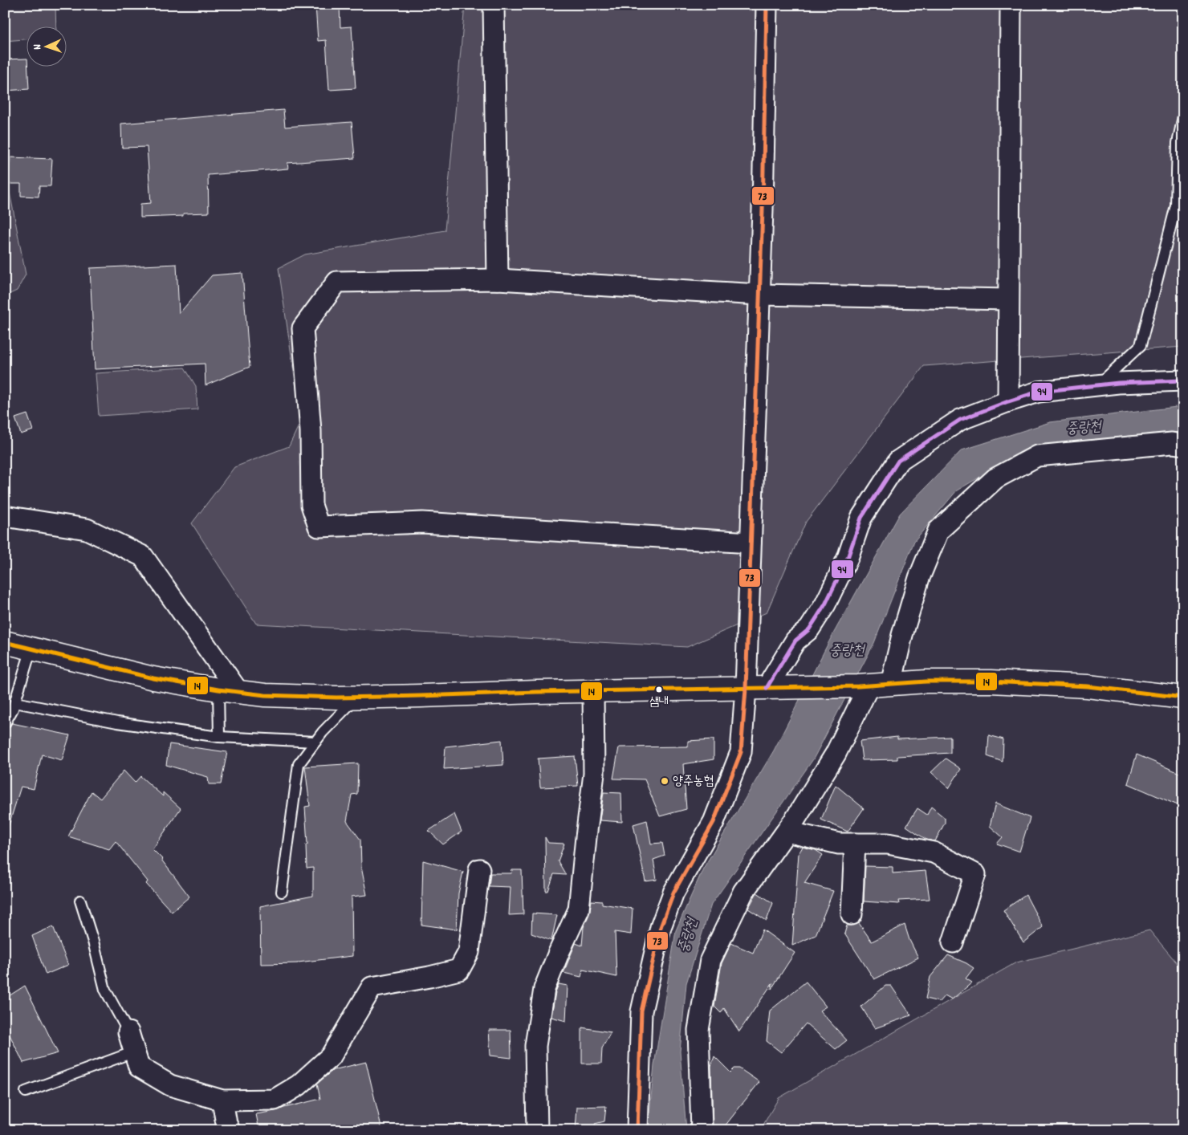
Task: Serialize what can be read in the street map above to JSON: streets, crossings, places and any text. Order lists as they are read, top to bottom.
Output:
{
  "water": ["중랑천"],
  "places": ["샘내", "양주농협"],
  "lines": ["transit line 73", "transit line 94", "transit line 14"],
  "north": "left"
}
